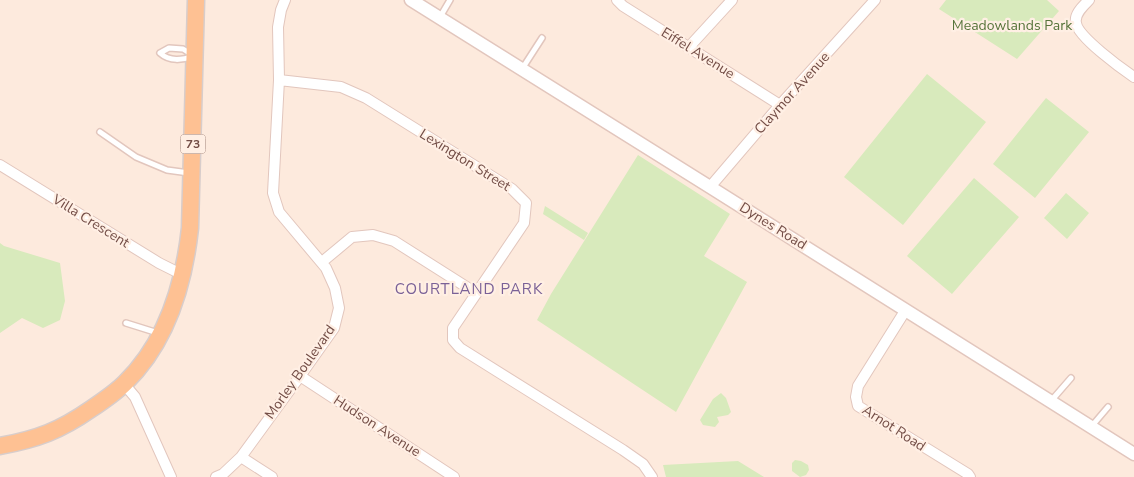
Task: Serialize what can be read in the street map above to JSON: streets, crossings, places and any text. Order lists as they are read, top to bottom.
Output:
{
  "streets": {
    "main road": ["73"],
    "street": [
      "Eiffel Avenue",
      "Claymor Avenue",
      "Lexington Street",
      "Villa Crescent",
      "Dynes Road",
      "Morley Boulevard",
      "Hudson Avenue",
      "Arnot Road"
    ]
  },
  "crossings": [
    ["Eiffel Avenue", "Claymor Avenue"],
    ["Claymor Avenue", "Dynes Road"],
    ["73", "Villa Crescent"],
    ["Lexington Street", "Morley Boulevard"],
    ["Dynes Road", "Arnot Road"],
    ["Morley Boulevard", "Hudson Avenue"]
  ],
  "districts": ["COURTLAND PARK"],
  "parks": ["Meadowlands Park"]
}
